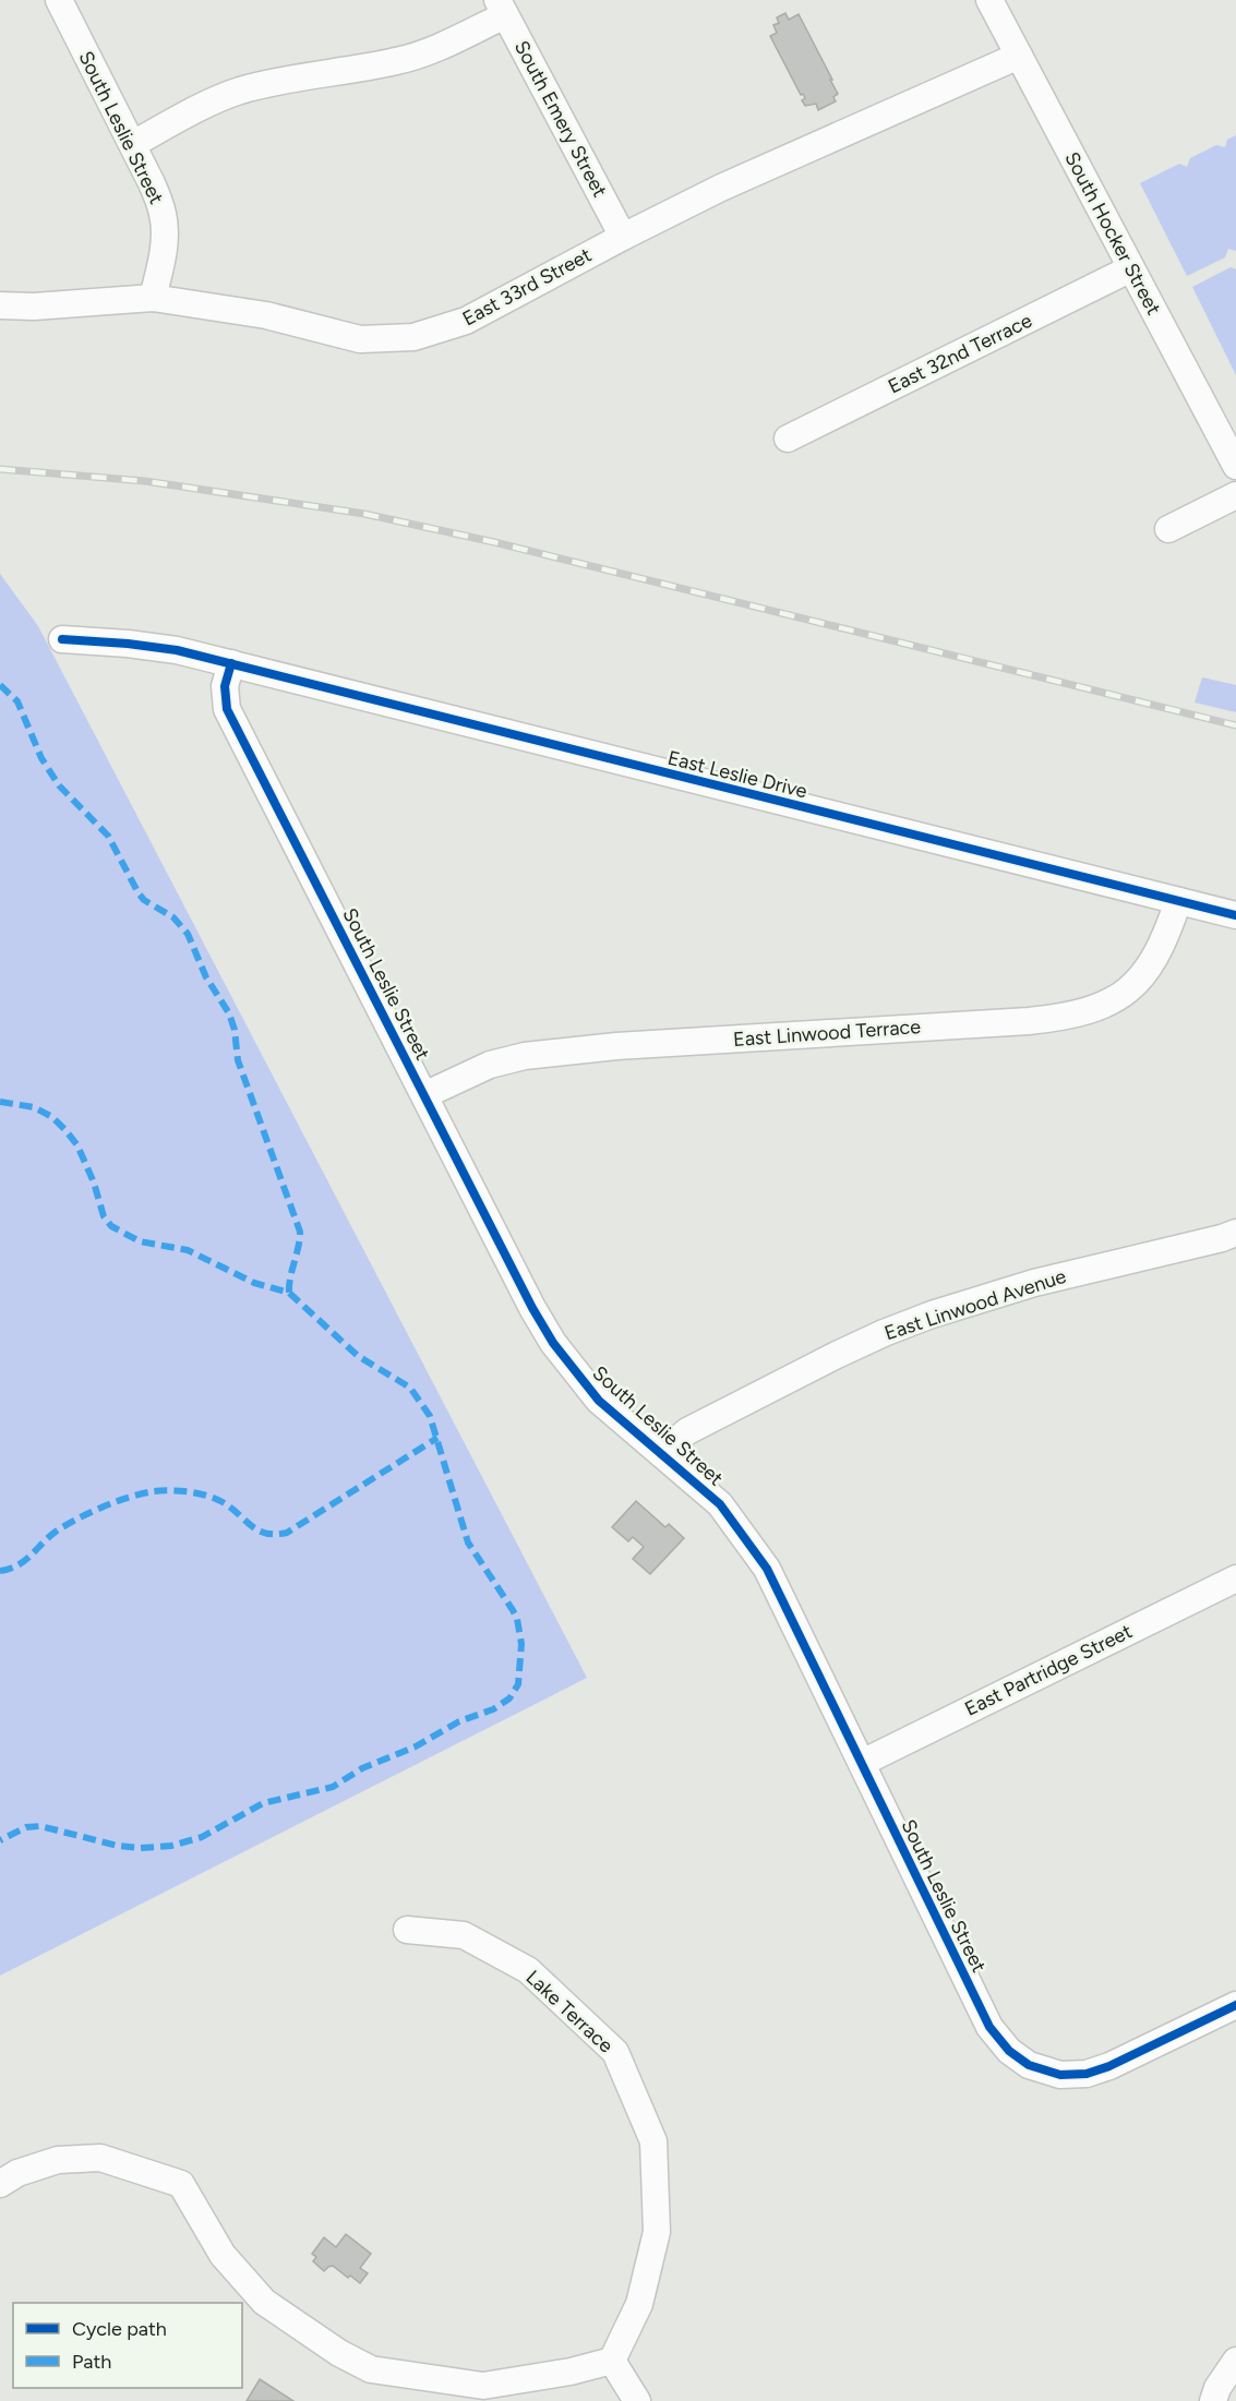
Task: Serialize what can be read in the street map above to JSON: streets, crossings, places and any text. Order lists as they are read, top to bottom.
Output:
{
  "streets": {
    "street": [
      "South Emery Street",
      "South Leslie Street",
      "South Hocker Street",
      "East 33rd Street",
      "East 32nd Terrace",
      "East Leslie Drive",
      "East Linwood Terrace",
      "East Linwood Avenue",
      "East Partridge Street",
      "Lake Terrace"
    ]
  },
  "crossings": [
    ["South Emery Street", "East 33rd Street"],
    ["South Leslie Street", "East 33rd Street"],
    ["South Leslie Street", "East Leslie Drive"],
    ["South Leslie Street", "East Linwood Terrace"],
    ["South Leslie Street", "East Linwood Avenue"],
    ["South Leslie Street", "East Partridge Street"],
    ["South Hocker Street", "East 33rd Street"],
    ["South Hocker Street", "East 32nd Terrace"],
    ["East Leslie Drive", "East Linwood Terrace"]
  ],
  "legend": ["Cycle path", "Path"]
}
